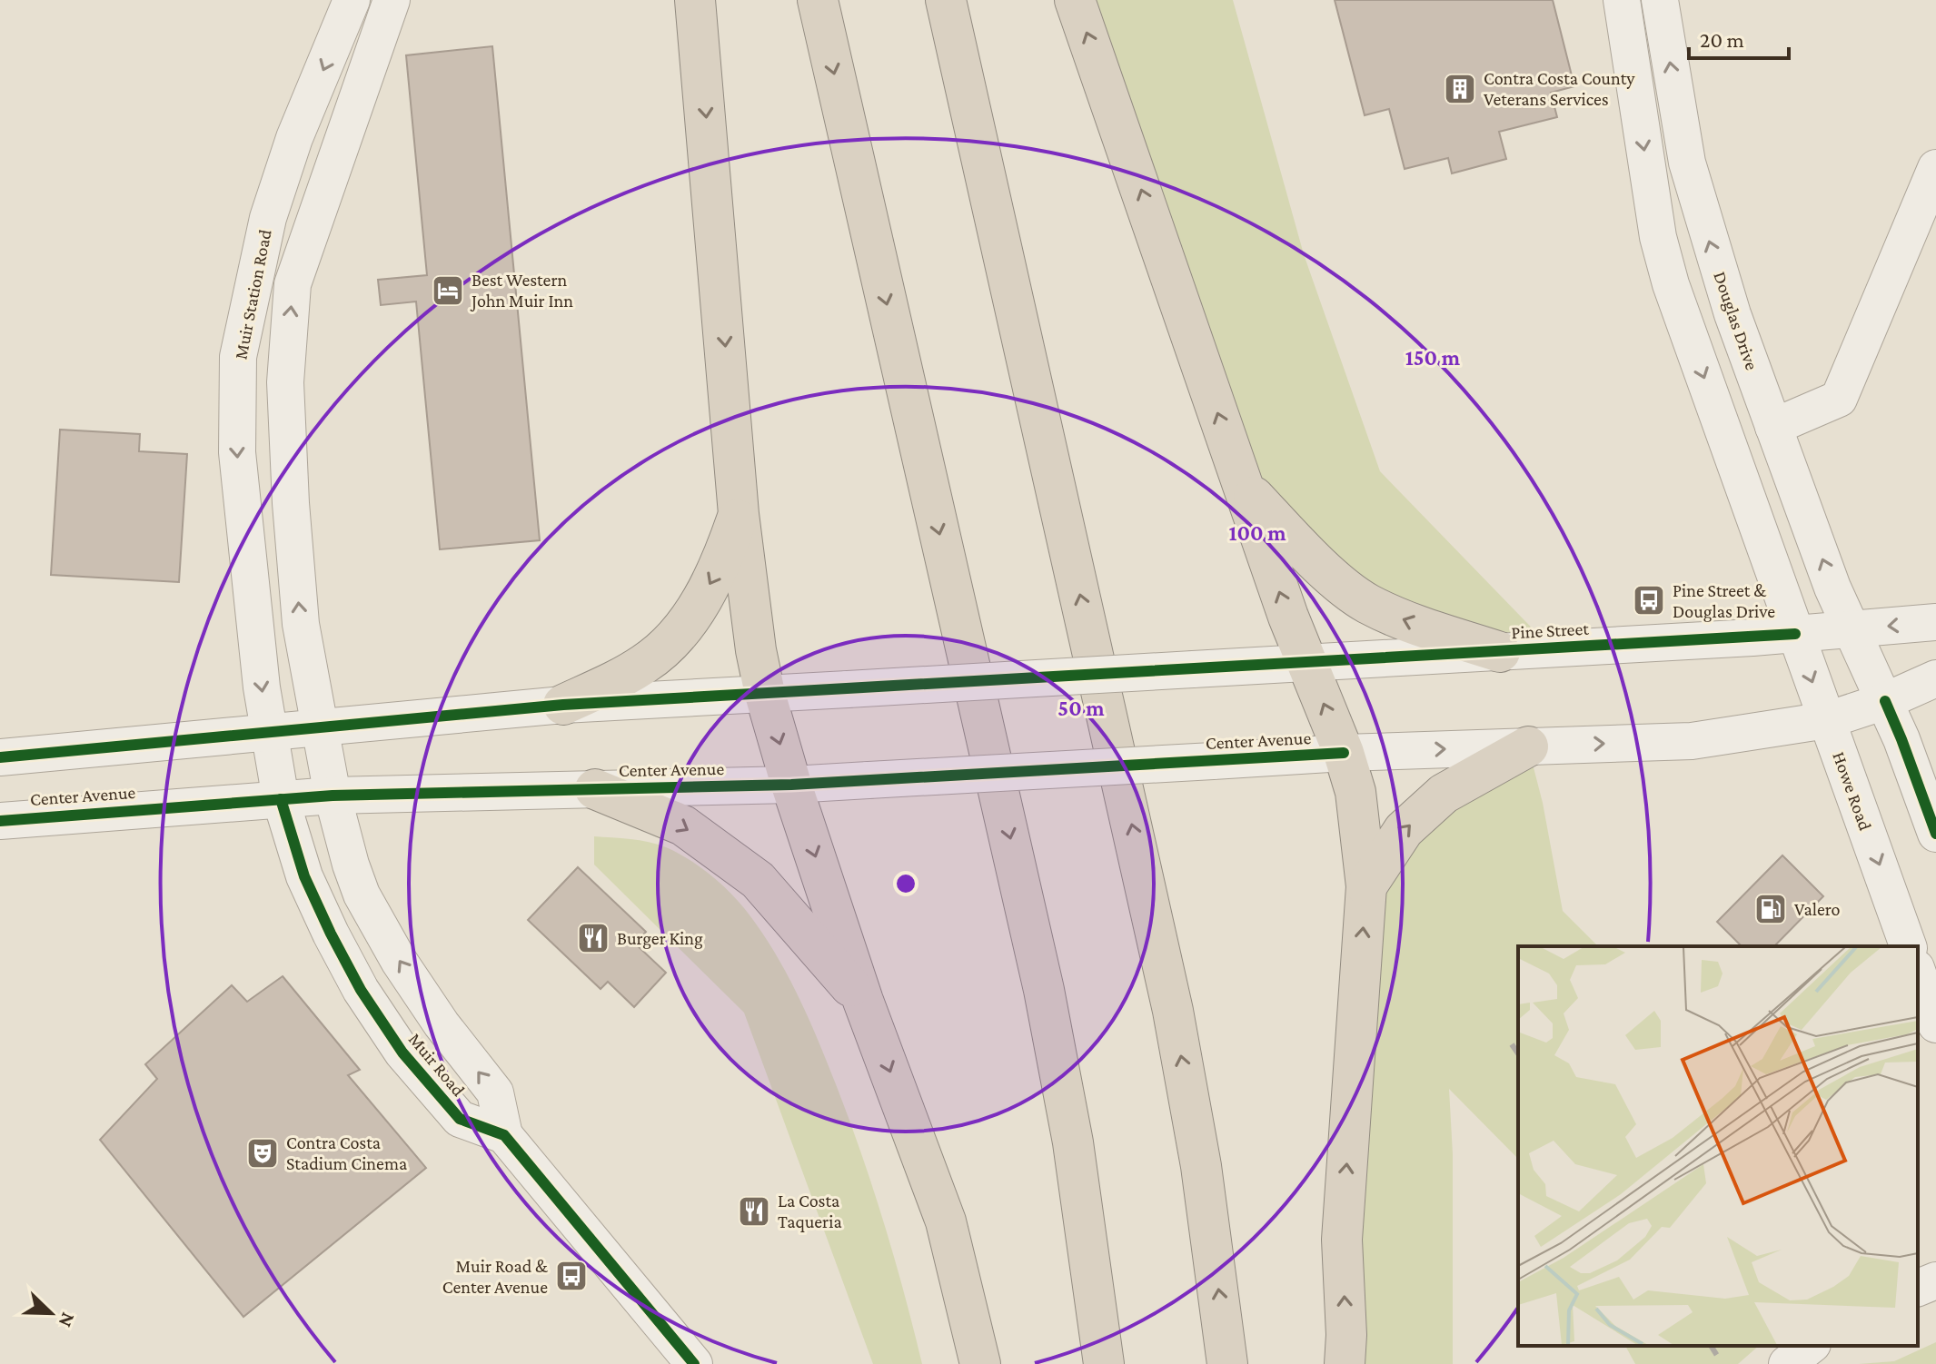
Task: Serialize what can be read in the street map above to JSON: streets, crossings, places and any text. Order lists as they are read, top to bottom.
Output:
{
  "streets": {
    "street": [
      "Muir Station Road",
      "Douglas Drive",
      "Pine Street",
      "Center Avenue",
      "Howe Road",
      "Muir Road"
    ]
  },
  "crossings": [
    ["Muir Station Road", "Muir Road"],
    ["Douglas Drive", "Pine Street"],
    ["Pine Street", "Howe Road"],
    ["Center Avenue", "Muir Road"]
  ],
  "places": {
    "building": ["Contra Costa County Veterans Services"],
    "hotel": ["Best Western John Muir Inn"],
    "bus stop": ["Pine Street & Douglas Drive", "Muir Road & Center Avenue"],
    "fuel station": ["Valero"],
    "restaurant": ["Burger King", "La Costa Taqueria"],
    "theatre": ["Contra Costa Stadium Cinema"]
  },
  "scale_bar": "20 m",
  "north": "bottom right",
  "rings": ["150 m", "100 m", "50 m"]
}
